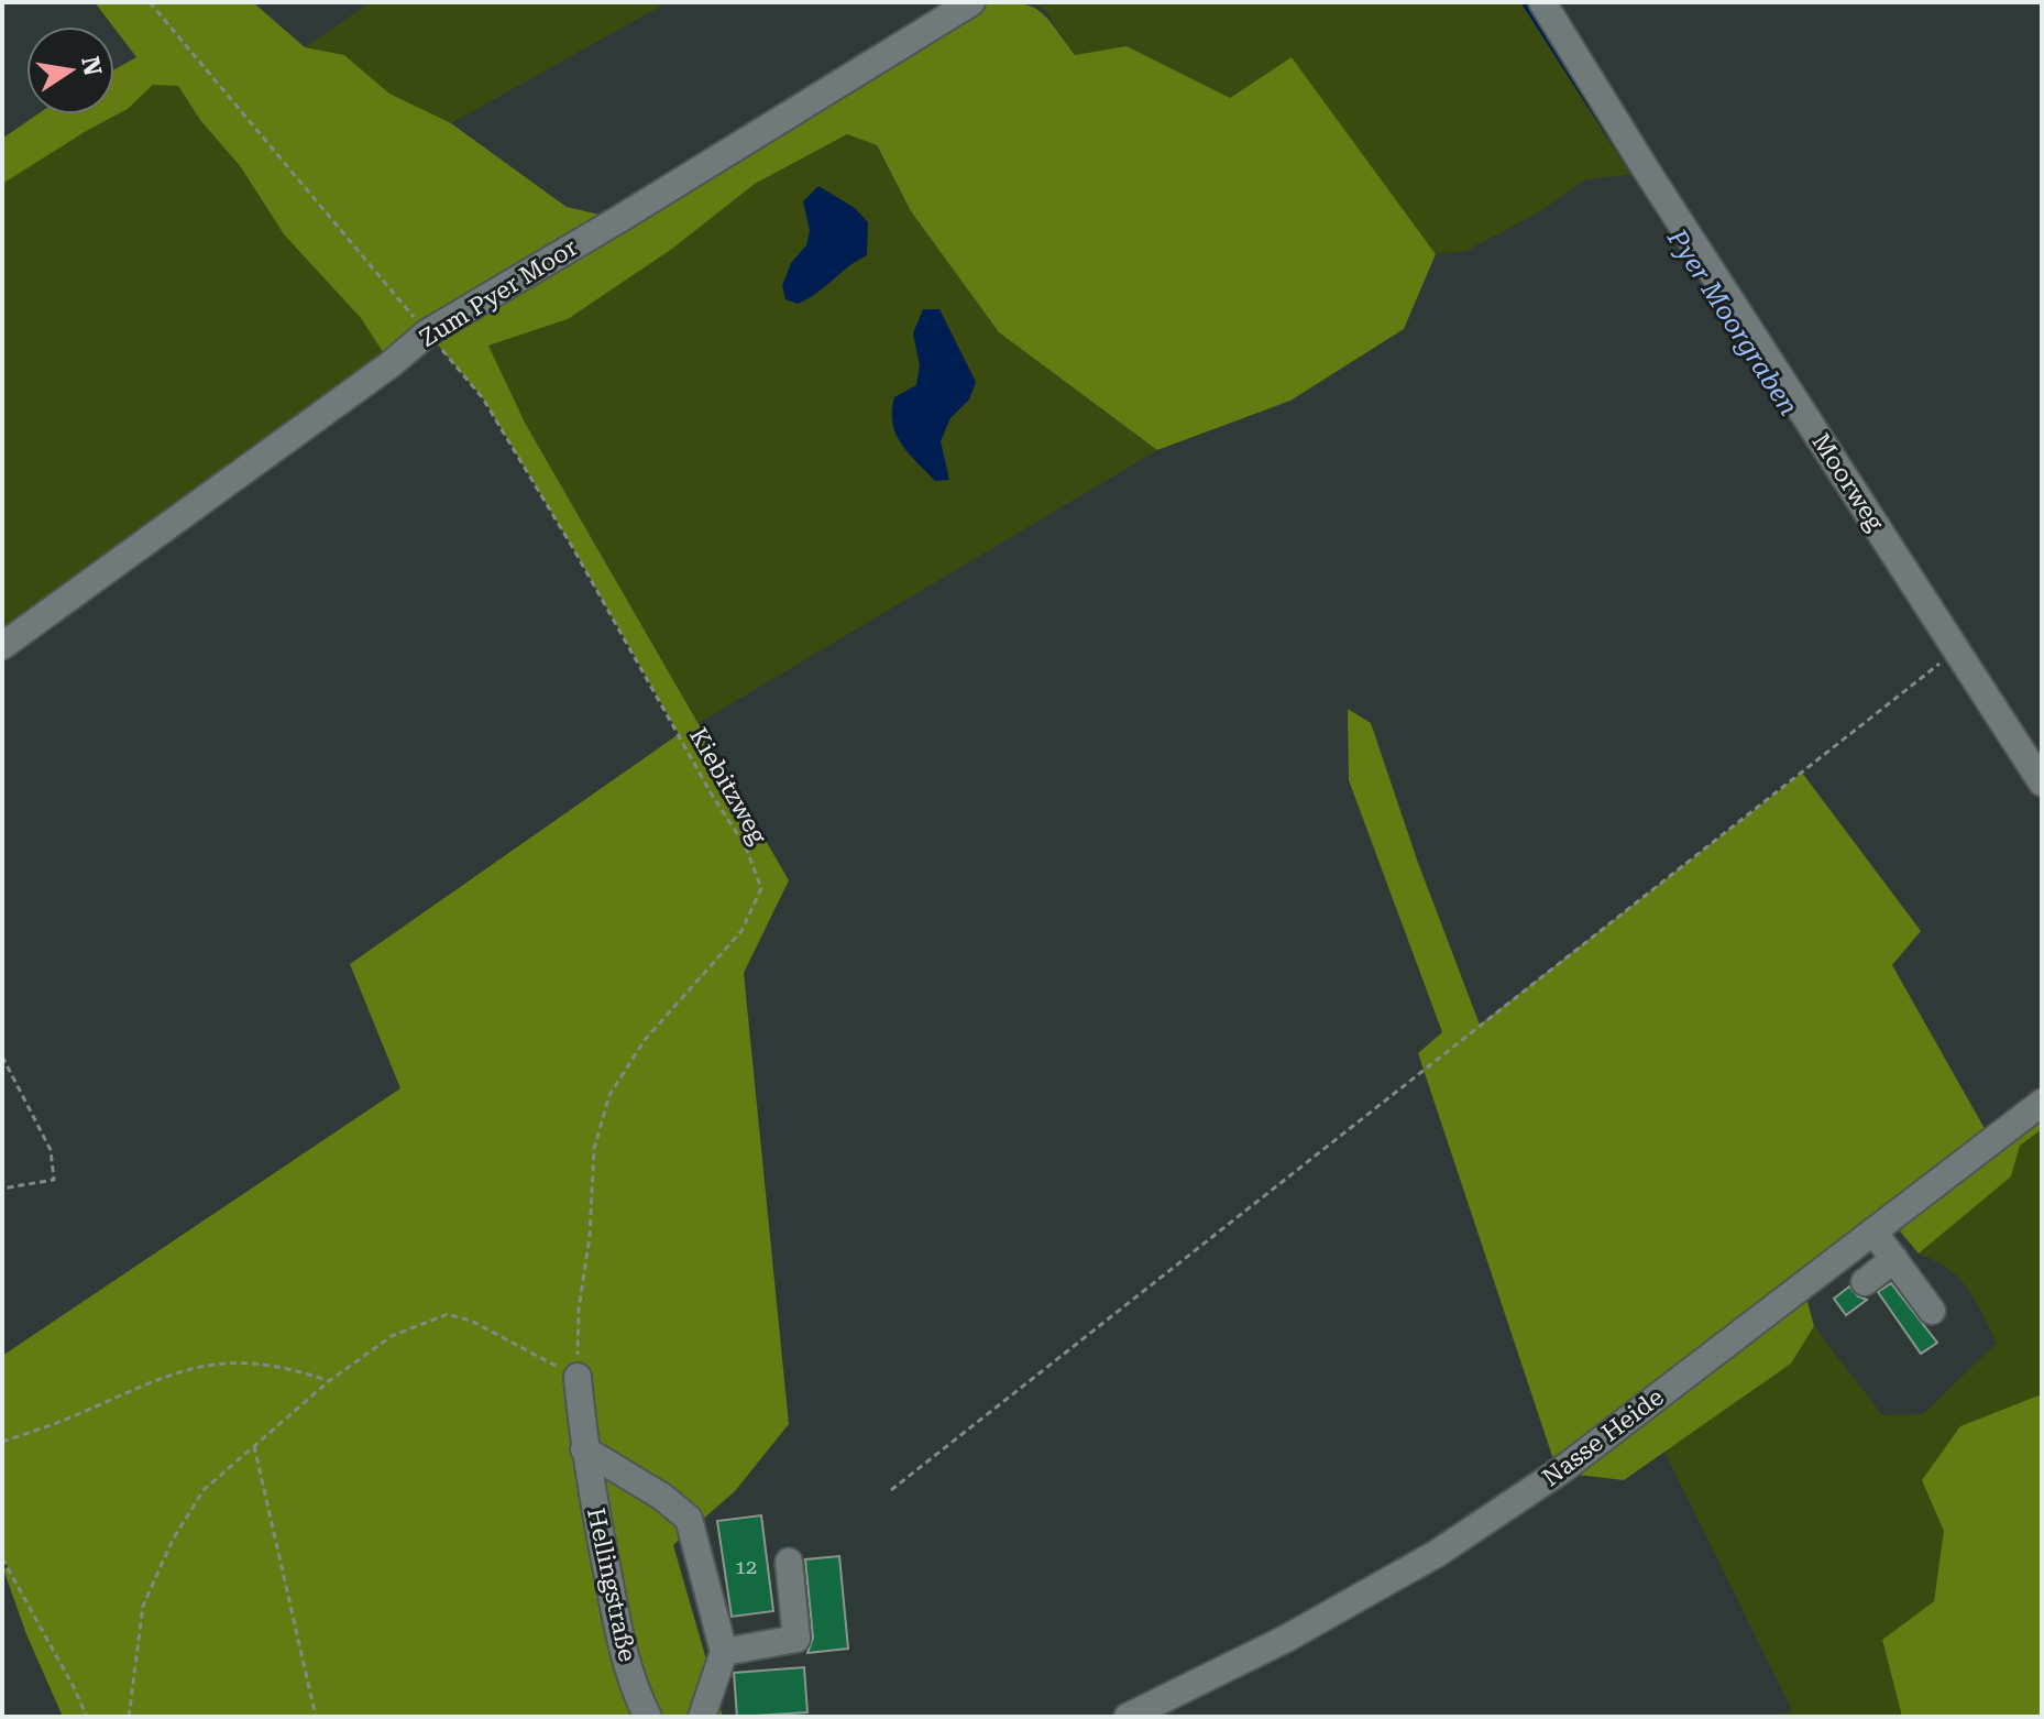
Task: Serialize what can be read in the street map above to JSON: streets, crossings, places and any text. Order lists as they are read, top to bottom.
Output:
{
  "streets": {
    "street": [
      "Zum Pyer Moor",
      "Moorweg",
      "Nasse Heide",
      "Hellingstraße"
    ],
    "path": ["Kiebitzweg"]
  },
  "crossings": [
    ["Zum Pyer Moor", "Kiebitzweg"],
    ["Kiebitzweg", "Hellingstraße"]
  ],
  "water": ["Pyer Moorgraben"],
  "house_numbers": ["12"],
  "north": "right"
}
